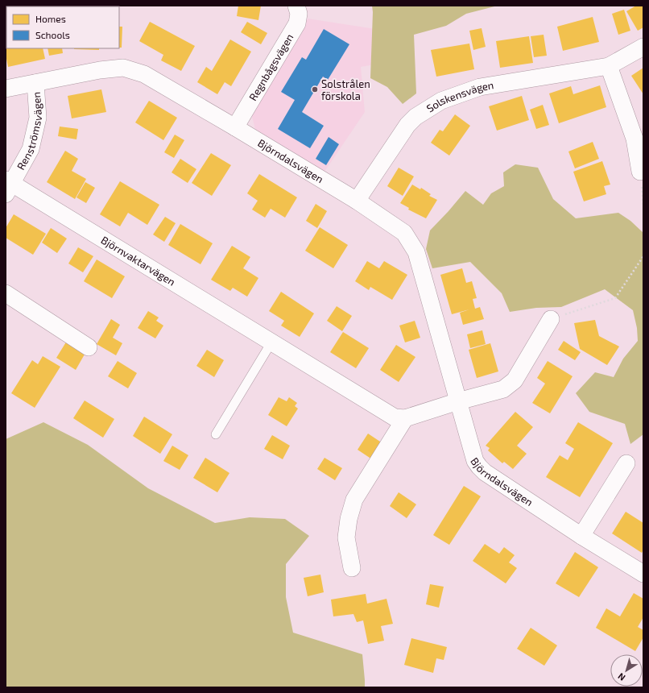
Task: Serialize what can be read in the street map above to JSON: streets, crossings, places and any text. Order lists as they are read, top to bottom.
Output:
{
  "streets": {
    "street": [
      "Regnbågsvägen",
      "Solskensvägen",
      "Renströmsvägen",
      "Björndalsvägen",
      "Björnvaktarvägen"
    ]
  },
  "crossings": [
    ["Regnbågsvägen", "Björndalsvägen"],
    ["Solskensvägen", "Björndalsvägen"],
    ["Renströmsvägen", "Björndalsvägen"],
    ["Renströmsvägen", "Björnvaktarvägen"]
  ],
  "places": ["Solstrålen förskola"],
  "legend": ["Homes", "Schools"],
  "north": "bottom left"
}
